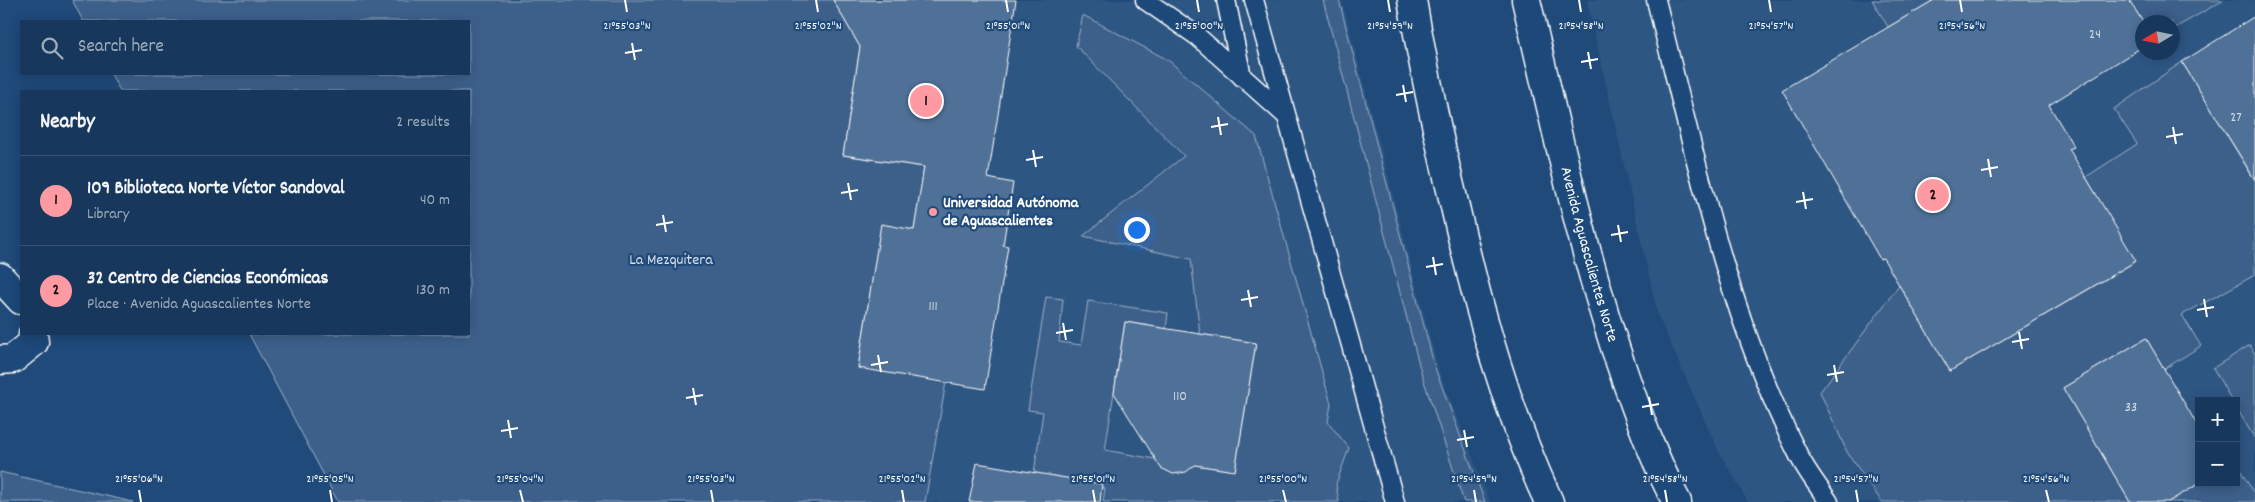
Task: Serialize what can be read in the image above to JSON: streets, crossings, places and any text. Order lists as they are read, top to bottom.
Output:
{
  "streets": {
    "main road": ["Avenida Aguascalientes Norte"]
  },
  "parks": ["La Mezquitera"],
  "places": ["Universidad Autónoma de Aguascalientes"],
  "house_numbers": [
    "24",
    "27",
    "111",
    "110",
    "33"
  ],
  "north": "left",
  "page": {
    "search": "Search here",
    "pins": ["1", "2"],
    "heading": ["Nearby", "2 results"],
    "list": [
      {
        "mark": "1",
        "name": "109 Biblioteca Norte Víctor Sandoval",
        "note": "Library",
        "value": "40 m"
      },
      {
        "mark": "2",
        "name": "32 Centro de Ciencias Económicas",
        "note": "Place · Avenida Aguascalientes Norte",
        "value": "130 m"
      }
    ],
    "map_buttons": ["+", "−"]
  },
  "coordinates": [
    "21°55'03\"N",
    "21°55'02\"N",
    "21°55'01\"N",
    "21°55'00\"N",
    "21°54'59\"N",
    "21°54'58\"N",
    "21°54'57\"N",
    "21°54'56\"N",
    "21°55'06\"N",
    "21°55'05\"N",
    "21°55'04\"N"
  ]
}
